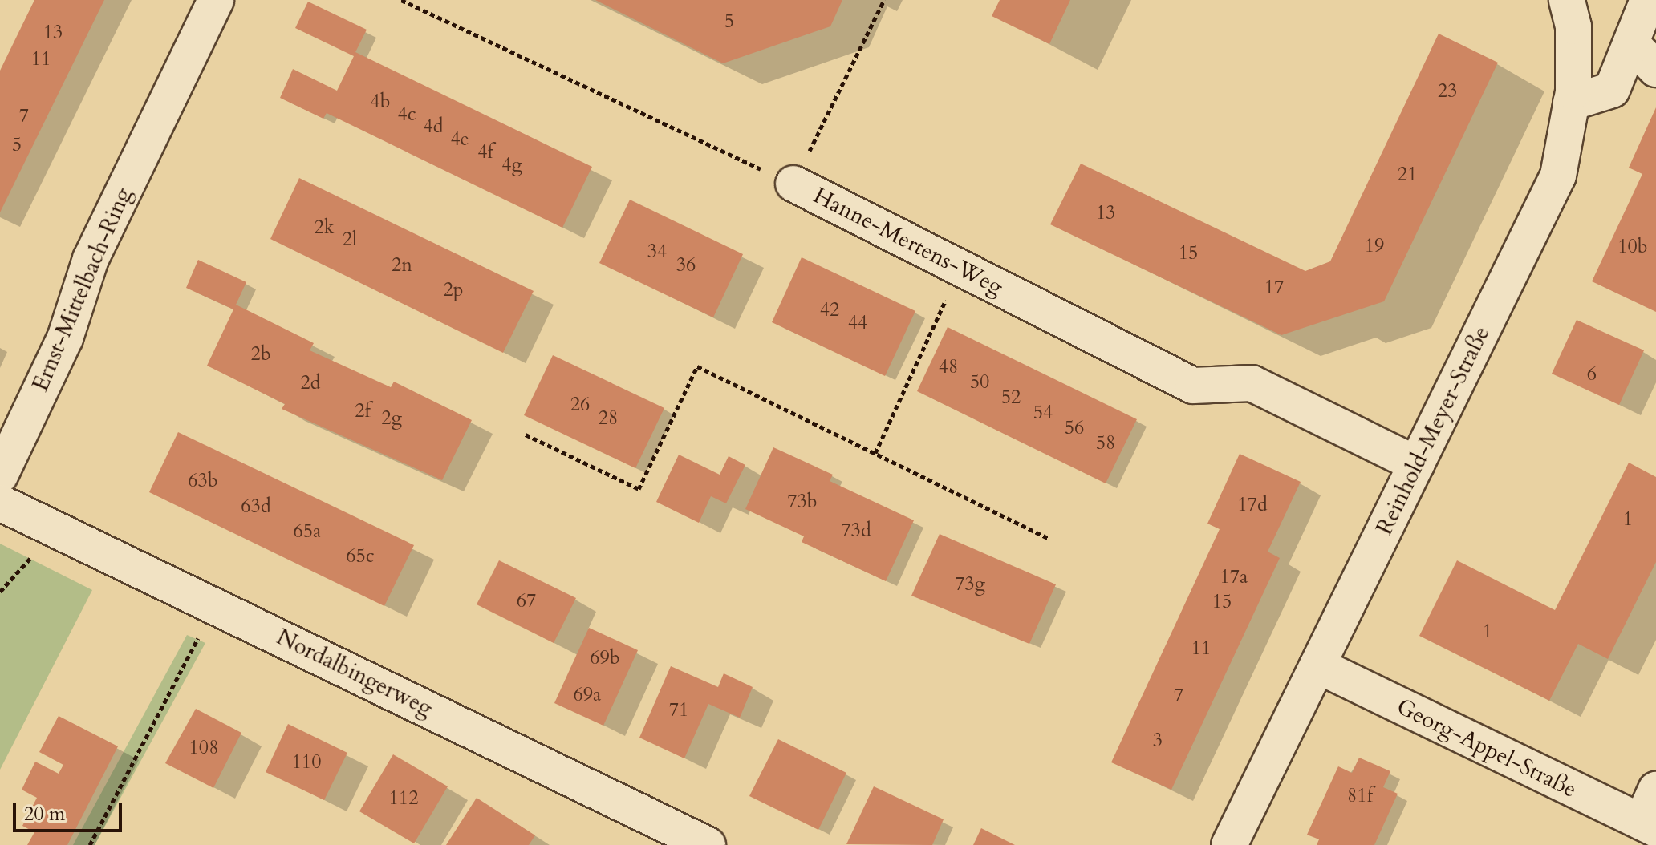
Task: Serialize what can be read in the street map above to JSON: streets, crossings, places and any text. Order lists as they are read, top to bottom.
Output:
{
  "streets": {
    "street": [
      "Hanne-Mertens-Weg",
      "Ernst-Mittelbach-Ring",
      "Reinhold-Meyer-Straße",
      "Nordalbingerweg",
      "Georg-Appel-Straße"
    ]
  },
  "crossings": [
    ["Hanne-Mertens-Weg", "Reinhold-Meyer-Straße"],
    ["Reinhold-Meyer-Straße", "Georg-Appel-Straße"]
  ],
  "house_numbers": [
    "5",
    "13",
    "11",
    "23",
    "4b",
    "4c",
    "7",
    "4d",
    "4e",
    "5",
    "4f",
    "4g",
    "21",
    "13",
    "2k",
    "2l",
    "19",
    "10b",
    "34",
    "15",
    "2n",
    "36",
    "17",
    "2p",
    "42",
    "44",
    "2b",
    "48",
    "6",
    "50",
    "2d",
    "52",
    "26",
    "2f",
    "54",
    "2g",
    "28",
    "56",
    "58",
    "63b",
    "73b",
    "17d",
    "63d",
    "1",
    "73d",
    "65a",
    "65c",
    "17a",
    "73g",
    "67",
    "15",
    "1",
    "11",
    "69b",
    "69a",
    "7",
    "71",
    "3",
    "108",
    "110",
    "81f",
    "112"
  ],
  "scale_bar": "20 m"
}
